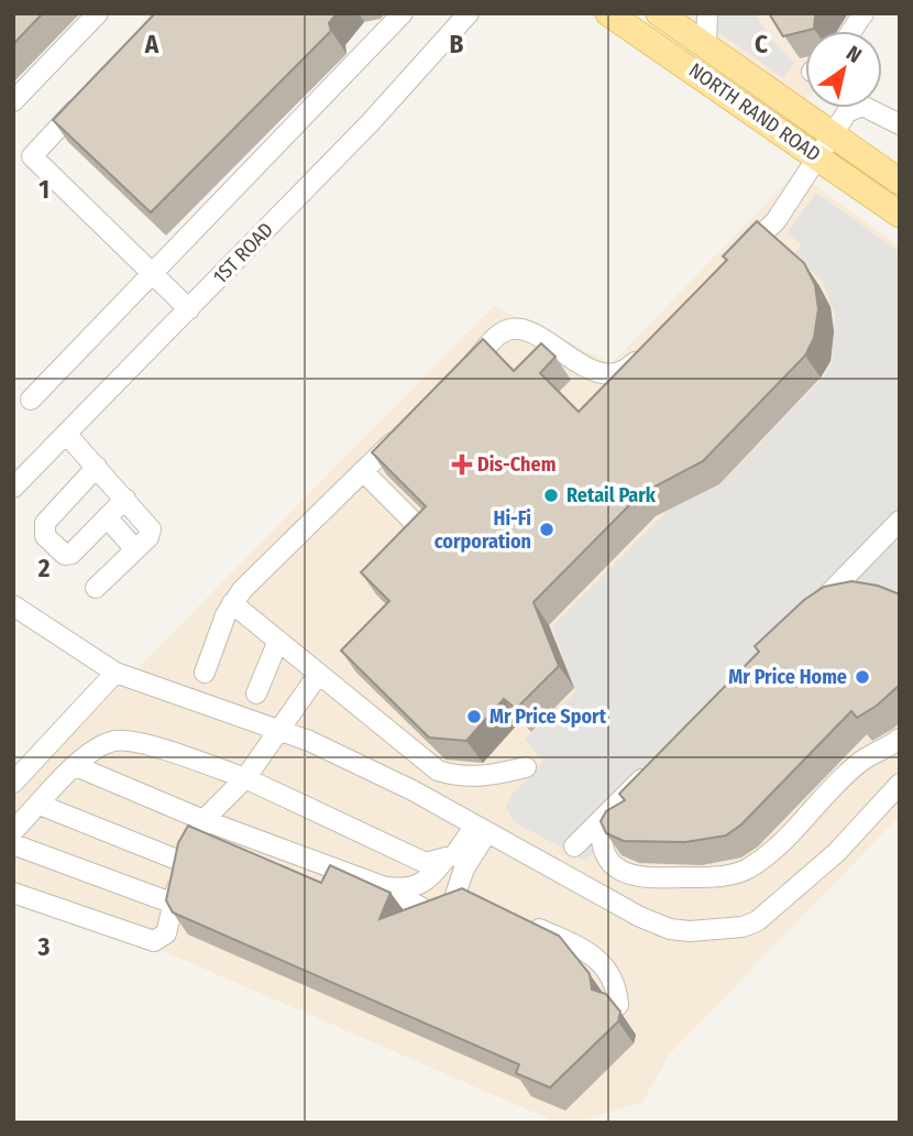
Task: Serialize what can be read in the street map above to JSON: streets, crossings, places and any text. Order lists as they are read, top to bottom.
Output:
{
  "streets": {
    "main road": ["NORTH RAND ROAD"],
    "street": ["1ST ROAD"]
  },
  "places": {
    "health": ["Dis-Chem"],
    "other": [
      "Retail Park",
      "Hi-Fi corporation",
      "Mr Price Home",
      "Mr Price Sport"
    ]
  },
  "north": "top right",
  "grid": {
    "columns": ["A", "B", "C"],
    "rows": ["1", "2", "3"]
  }
}
